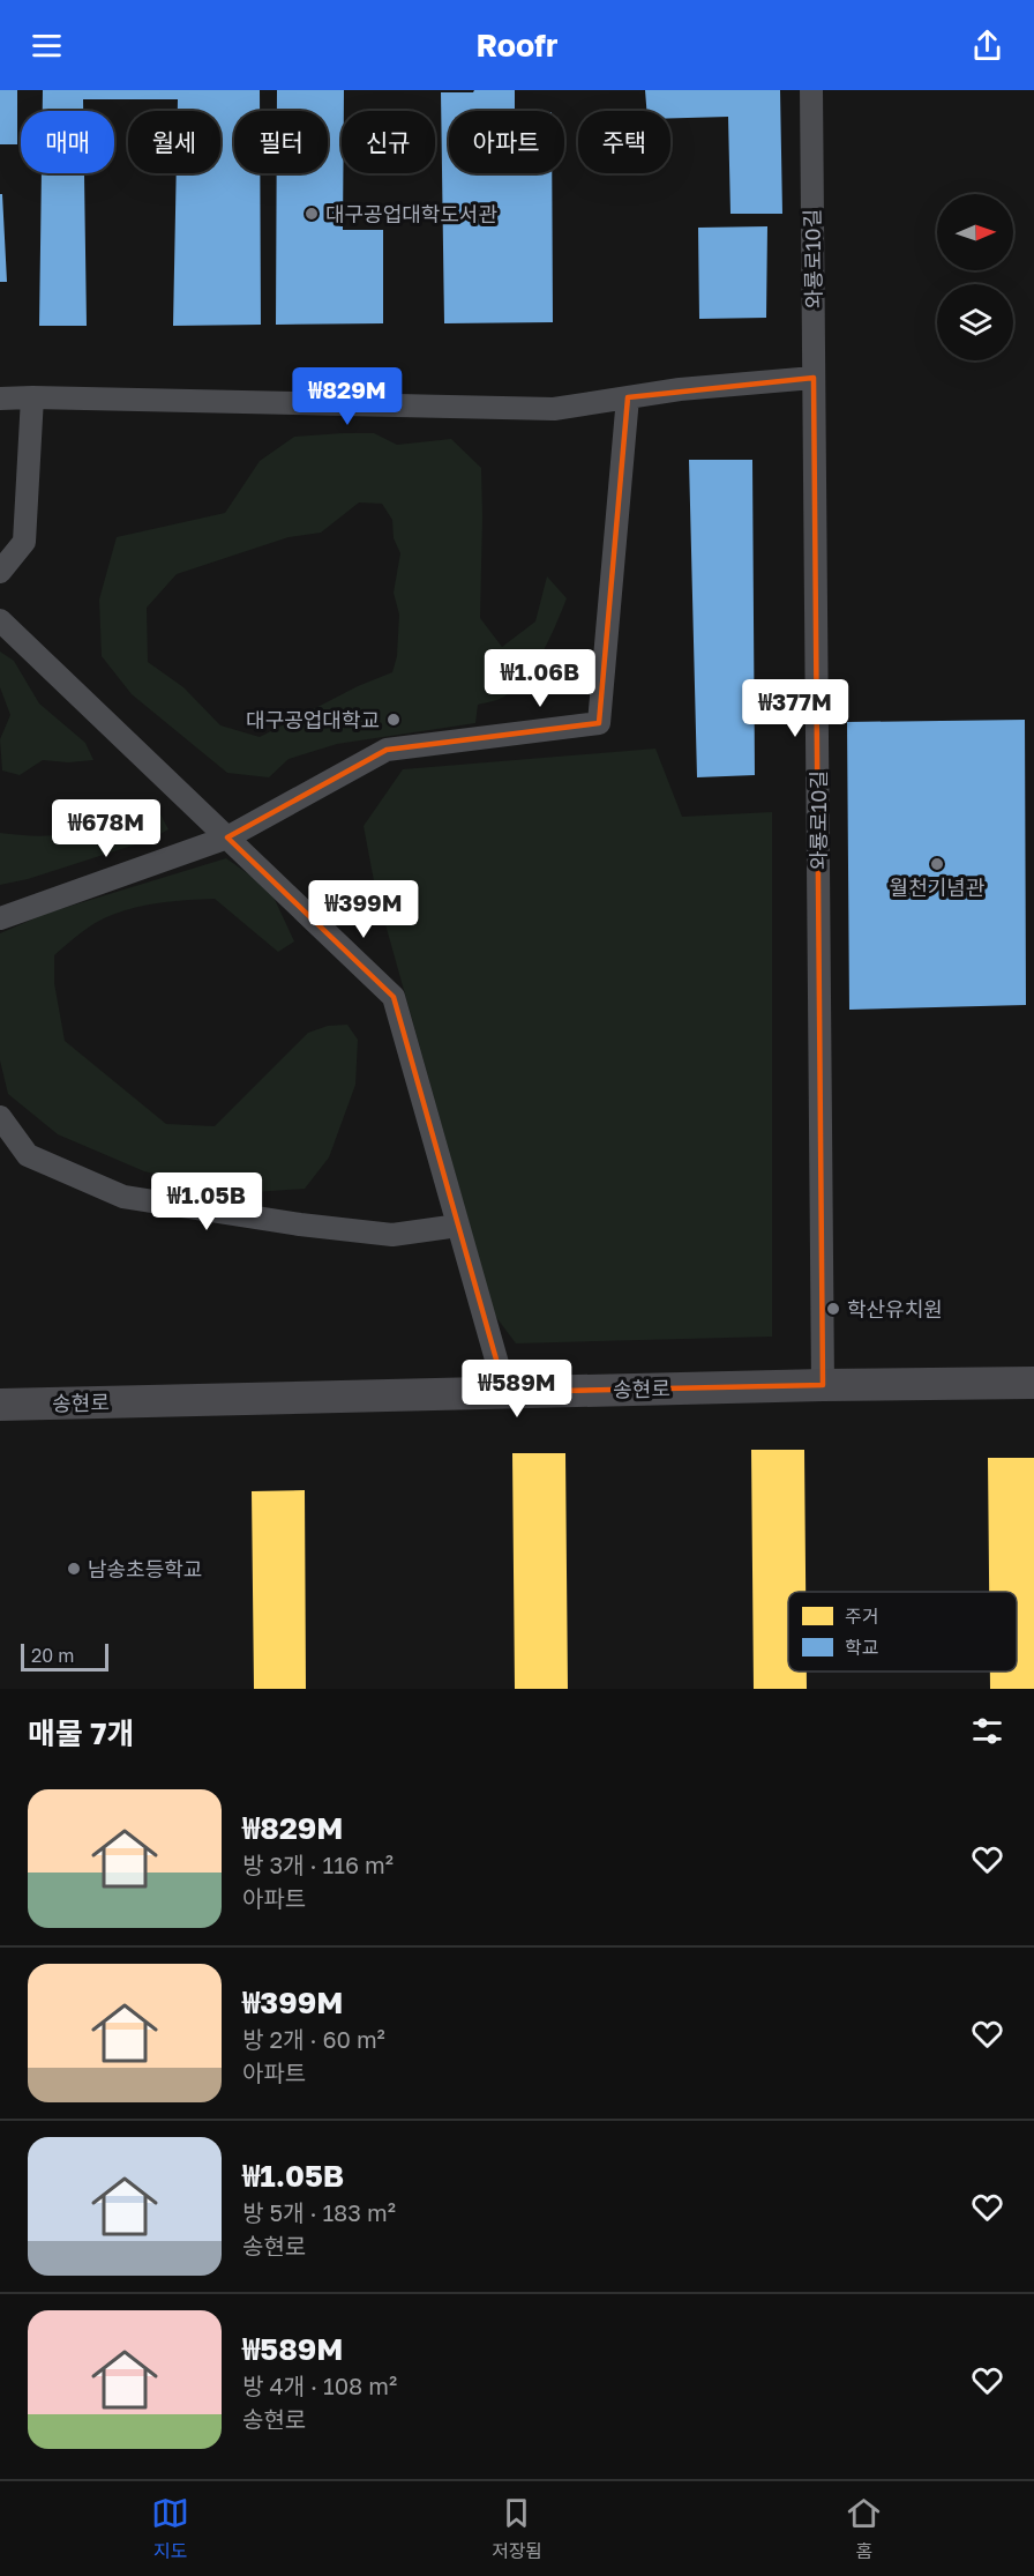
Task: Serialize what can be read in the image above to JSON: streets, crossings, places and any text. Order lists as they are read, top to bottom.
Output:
{
  "streets": {
    "main road": ["송현로"],
    "street": ["와룡로10길"]
  },
  "crossings": [
    ["와룡로10길", "송현로"]
  ],
  "places": [
    "대구공업대학도서관",
    "대구공업대학교",
    "월천기념관",
    "학산유치원",
    "남송초등학교"
  ],
  "legend": ["주거", "학교"],
  "scale_bar": "20 m",
  "north": "right",
  "page": {
    "header": "Roofr",
    "chip": [
      "매매",
      "월세",
      "필터",
      "신규",
      "아파트",
      "주택"
    ],
    "price": [
      "₩829M",
      "₩1.06B",
      "₩377M",
      "₩678M",
      "₩399M",
      "₩1.05B",
      "₩589M"
    ],
    "scale": "20 m",
    "heading": "매물 7개",
    "list": [
      {
        "name": "₩829M",
        "note": "방 3개 · 116 m² · 아파트"
      },
      {
        "name": "₩399M",
        "note": "방 2개 · 60 m² · 아파트"
      },
      {
        "name": "₩1.05B",
        "note": "방 5개 · 183 m² · 송현로"
      },
      {
        "name": "₩589M",
        "note": "방 4개 · 108 m² · 송현로"
      }
    ],
    "tabs": ["지도", "저장됨", "홈"]
  }
}
